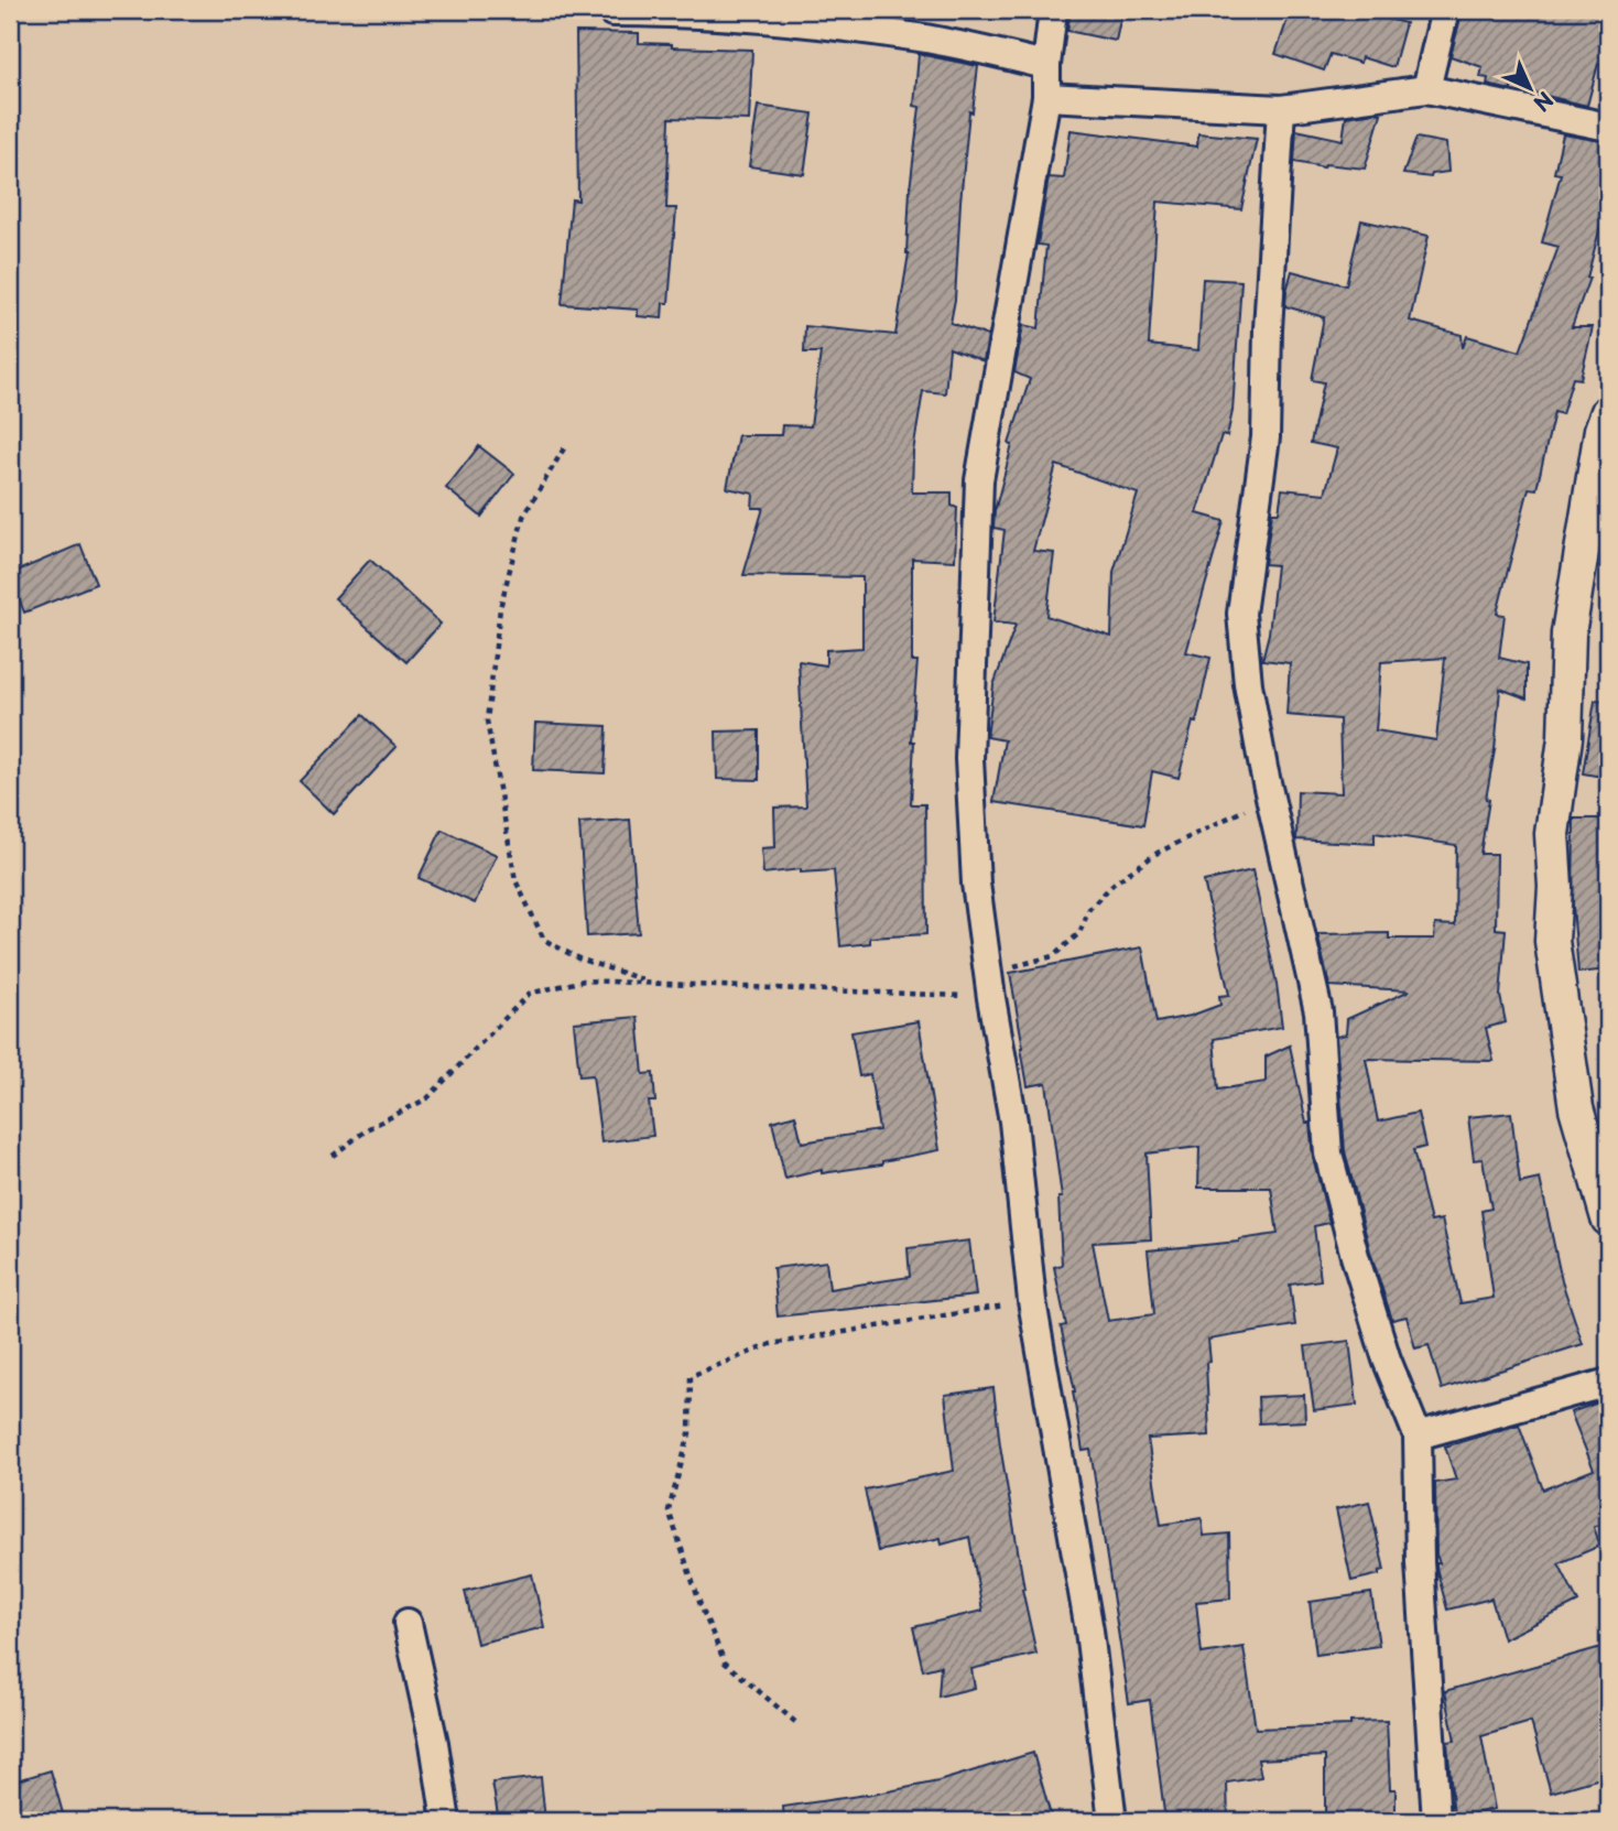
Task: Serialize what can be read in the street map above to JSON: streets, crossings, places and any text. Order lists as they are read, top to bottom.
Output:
{
  "north": "bottom right"
}
